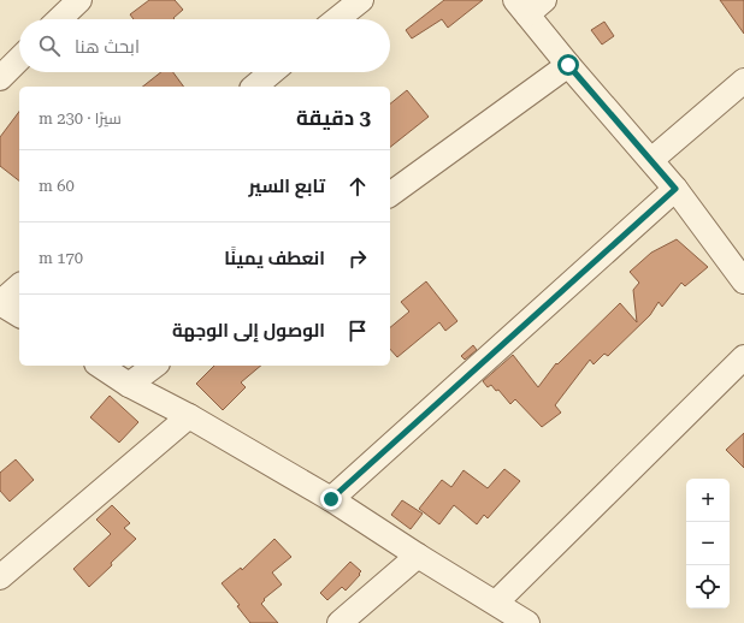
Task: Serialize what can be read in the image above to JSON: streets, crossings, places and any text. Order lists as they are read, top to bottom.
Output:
{
  "page": {
    "search": "ابحث هنا",
    "heading": ["3 دقيقة", "سيرًا · 230 m"],
    "list": [
      ["تابع السير", "60 m"],
      ["انعطف يمينًا", "170 m"],
      "الوصول إلى الوجهة"
    ],
    "map_buttons": ["+", "−"]
  }
}
